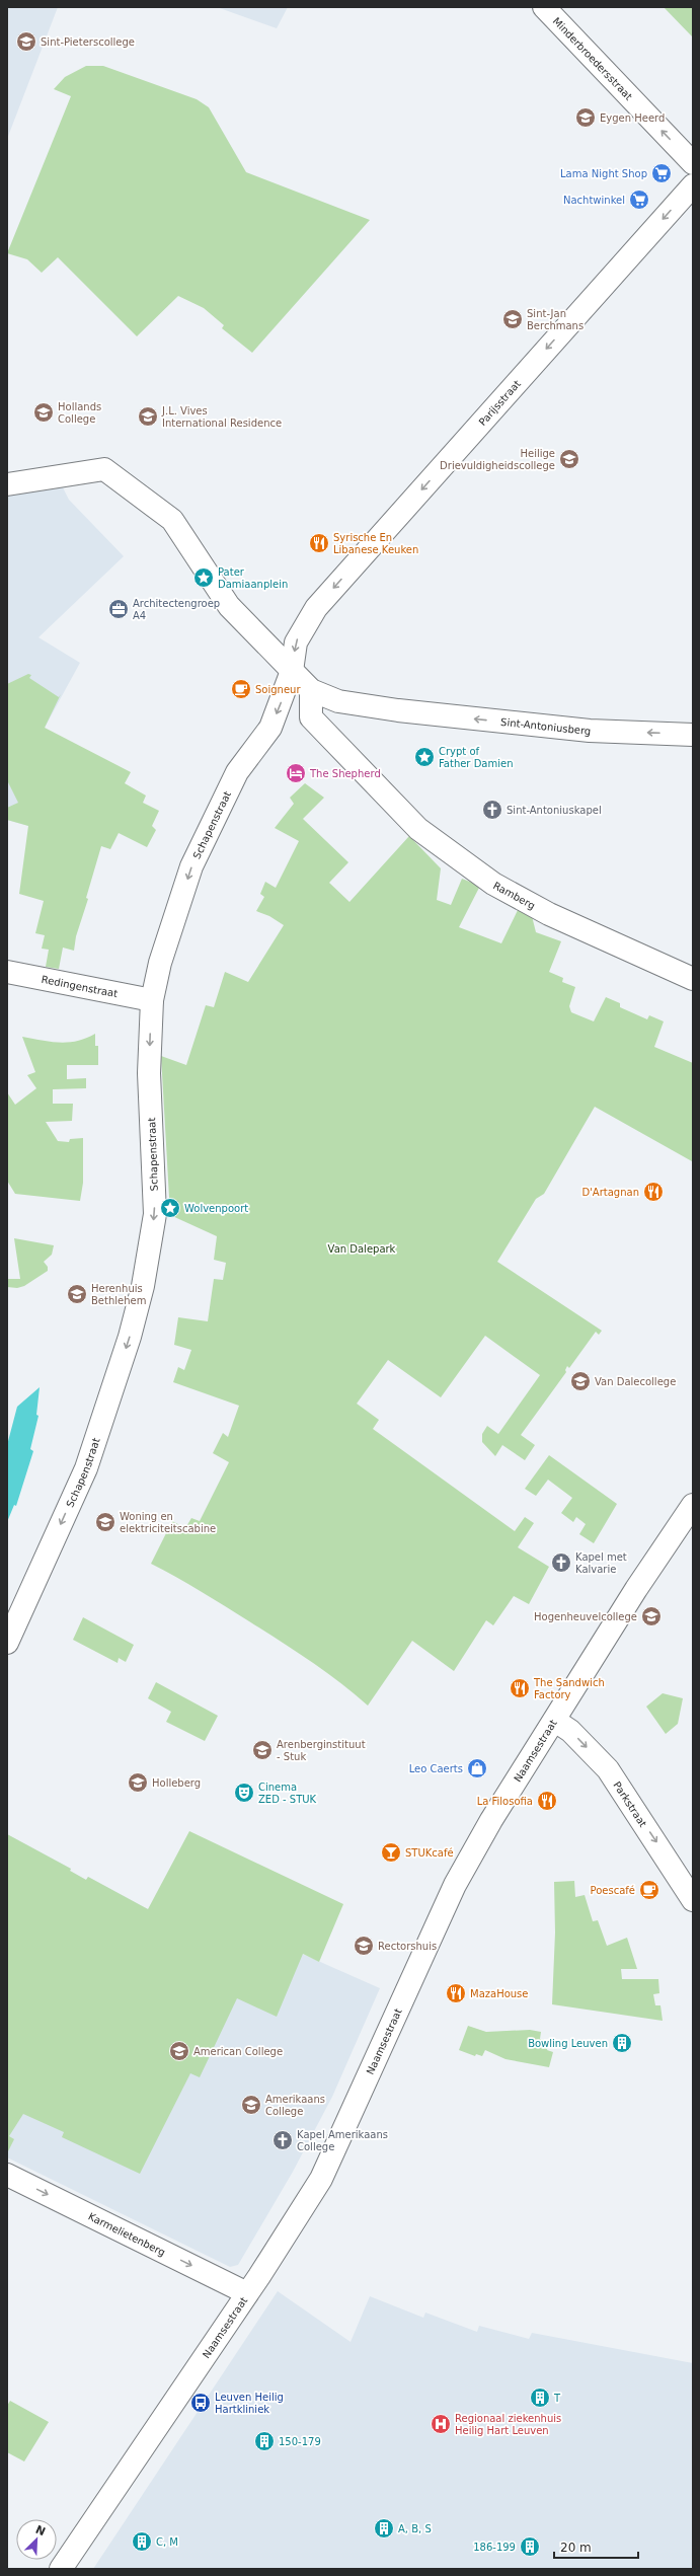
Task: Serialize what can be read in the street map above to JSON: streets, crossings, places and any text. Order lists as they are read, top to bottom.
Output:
{
  "streets": {
    "street": [
      "Minderbroedersstraat",
      "Parijsstraat",
      "Sint-Antoniusberg",
      "Schapenstraat",
      "Ramberg",
      "Redingenstraat",
      "Naamsestraat",
      "Parkstraat",
      "Karmelietenberg"
    ]
  },
  "crossings": [
    ["Parijsstraat", "Schapenstraat"],
    ["Sint-Antoniusberg", "Ramberg"],
    ["Schapenstraat", "Redingenstraat"],
    ["Naamsestraat", "Parkstraat"],
    ["Naamsestraat", "Karmelietenberg"]
  ],
  "one_way": [
    "Minderbroedersstraat",
    "Parijsstraat",
    "Sint-Antoniusberg",
    "Schapenstraat",
    "Parkstraat",
    "Karmelietenberg"
  ],
  "parks": ["Van Dalepark"],
  "places": {
    "school or university": [
      "Sint-Pieterscollege",
      "Eygen Heerd",
      "Sint-Jan Berchmans",
      "Hollands College",
      "J.L. Vives International Residence",
      "Heilige Drievuldigheidscollege",
      "Herenhuis Bethlehem",
      "Van Dalecollege",
      "Woning en elektriciteitscabine",
      "Hogenheuvelcollege",
      "Arenberginstituut - Stuk",
      "Holleberg",
      "Rectorshuis",
      "American College",
      "Amerikaans College"
    ],
    "supermarket": ["Lama Night Shop", "Nachtwinkel"],
    "restaurant": [
      "Syrische En Libanese Keuken",
      "D'Artagnan",
      "The Sandwich Factory",
      "La Filosofia",
      "MazaHouse"
    ],
    "place": ["Pater Damiaanplein", "Crypt of Father Damien", "Wolvenpoort"],
    "office": ["Architectengroep A4"],
    "cafe": ["Soigneur", "Poescafé"],
    "hotel": ["The Shepherd"],
    "church": ["Sint-Antoniuskapel", "Kapel met Kalvarie", "Kapel Amerikaans College"],
    "shop": ["Leo Caerts"],
    "theatre": ["Cinema ZED - STUK"],
    "bar": ["STUKcafé"],
    "building": [
      "Bowling Leuven",
      "T",
      "150-179",
      "A, B, S",
      "C, M",
      "186-199"
    ],
    "bus stop": ["Leuven Heilig Hartkliniek"],
    "hospital": ["Regionaal ziekenhuis Heilig Hart Leuven"]
  },
  "scale_bar": "20 m",
  "north": "top right"
}
